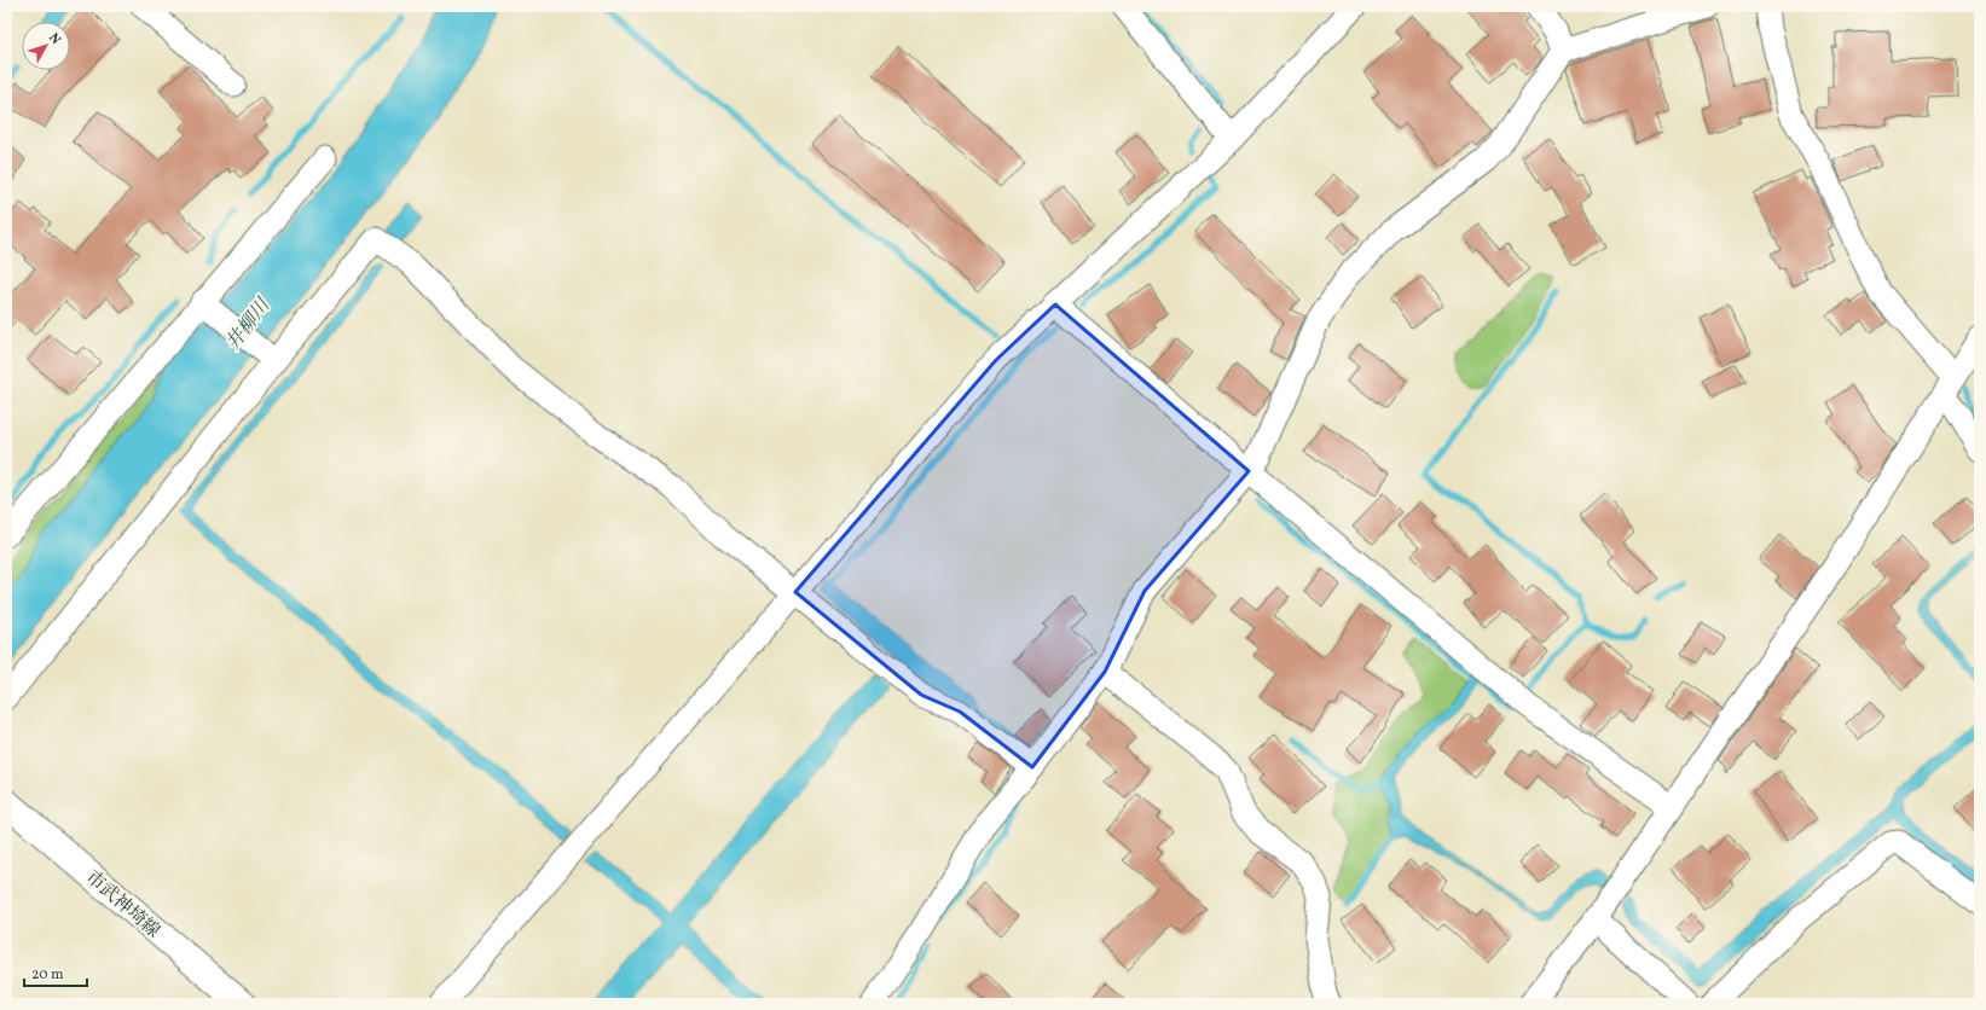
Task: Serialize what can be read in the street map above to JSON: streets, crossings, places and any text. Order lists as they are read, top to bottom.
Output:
{
  "streets": {
    "main road": ["市武神埼線"]
  },
  "water": ["井柳川"],
  "scale_bar": "20 m",
  "north": "top right"
}
